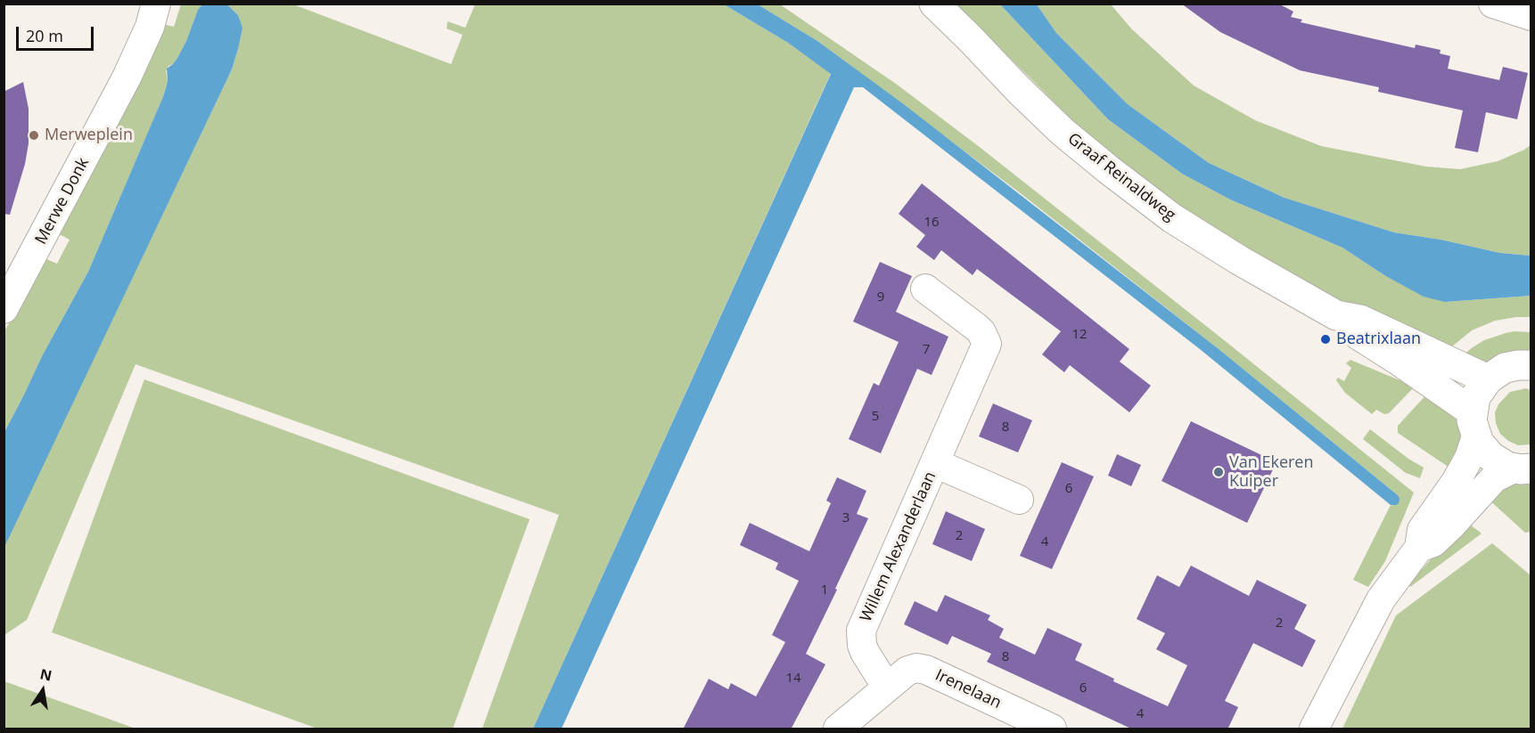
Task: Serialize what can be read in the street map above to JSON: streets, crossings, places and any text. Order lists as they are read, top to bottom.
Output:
{
  "streets": {
    "main road": ["Graaf Reinaldweg"],
    "street": ["Merwe Donk", "Willem Alexanderlaan", "Irenelaan"]
  },
  "crossings": [
    ["Willem Alexanderlaan", "Irenelaan"]
  ],
  "places": ["Merweplein", "Beatrixlaan", "Van Ekeren Kuiper"],
  "house_numbers": [
    "16",
    "9",
    "12",
    "7",
    "5",
    "8",
    "6",
    "3",
    "2",
    "4",
    "1",
    "2",
    "8",
    "14",
    "6",
    "4"
  ],
  "scale_bar": "20 m",
  "north": "top"
}
